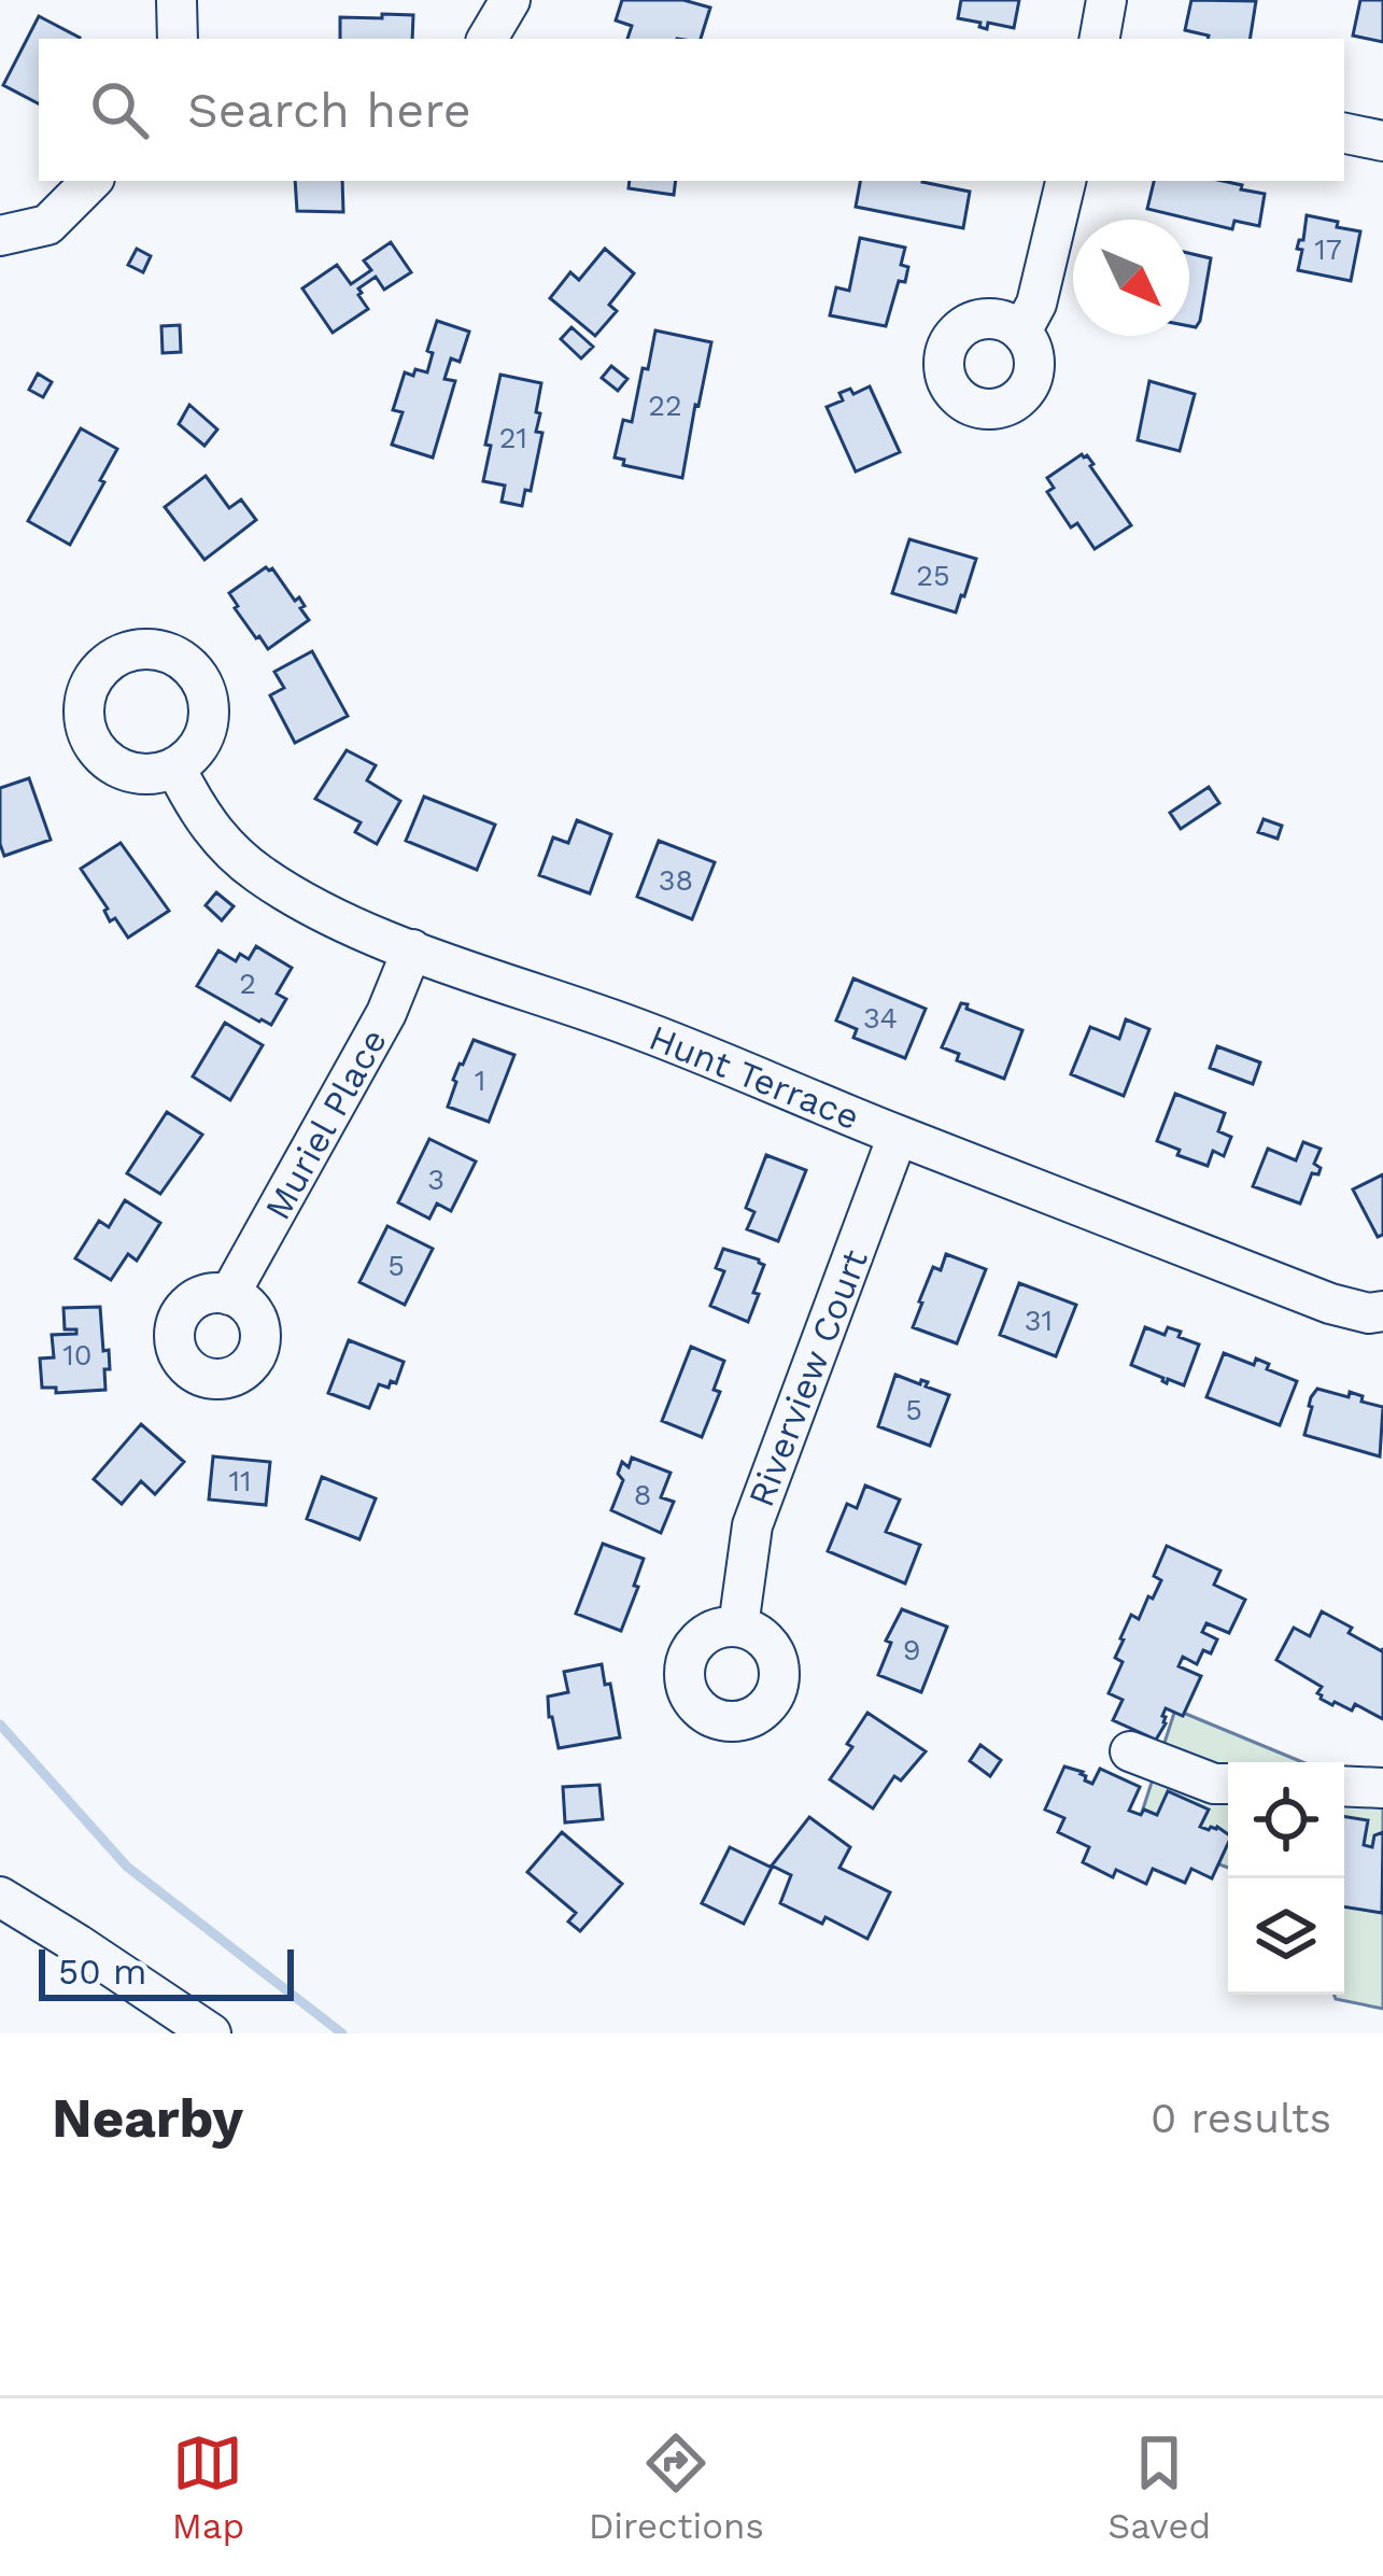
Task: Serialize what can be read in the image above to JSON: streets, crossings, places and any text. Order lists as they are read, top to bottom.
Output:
{
  "streets": {
    "street": ["Hunt Terrace", "Muriel Place", "Riverview Court"]
  },
  "crossings": [
    ["Hunt Terrace", "Muriel Place"],
    ["Hunt Terrace", "Riverview Court"]
  ],
  "house_numbers": [
    "17",
    "22",
    "21",
    "25",
    "38",
    "2",
    "34",
    "1",
    "3",
    "5",
    "31",
    "10",
    "5",
    "11",
    "8",
    "9"
  ],
  "scale_bar": "50 m",
  "north": "bottom right",
  "page": {
    "search": "Search here",
    "scale": "50 m",
    "heading": ["Nearby", "0 results"],
    "nav": ["Map", "Directions", "Saved"]
  }
}
